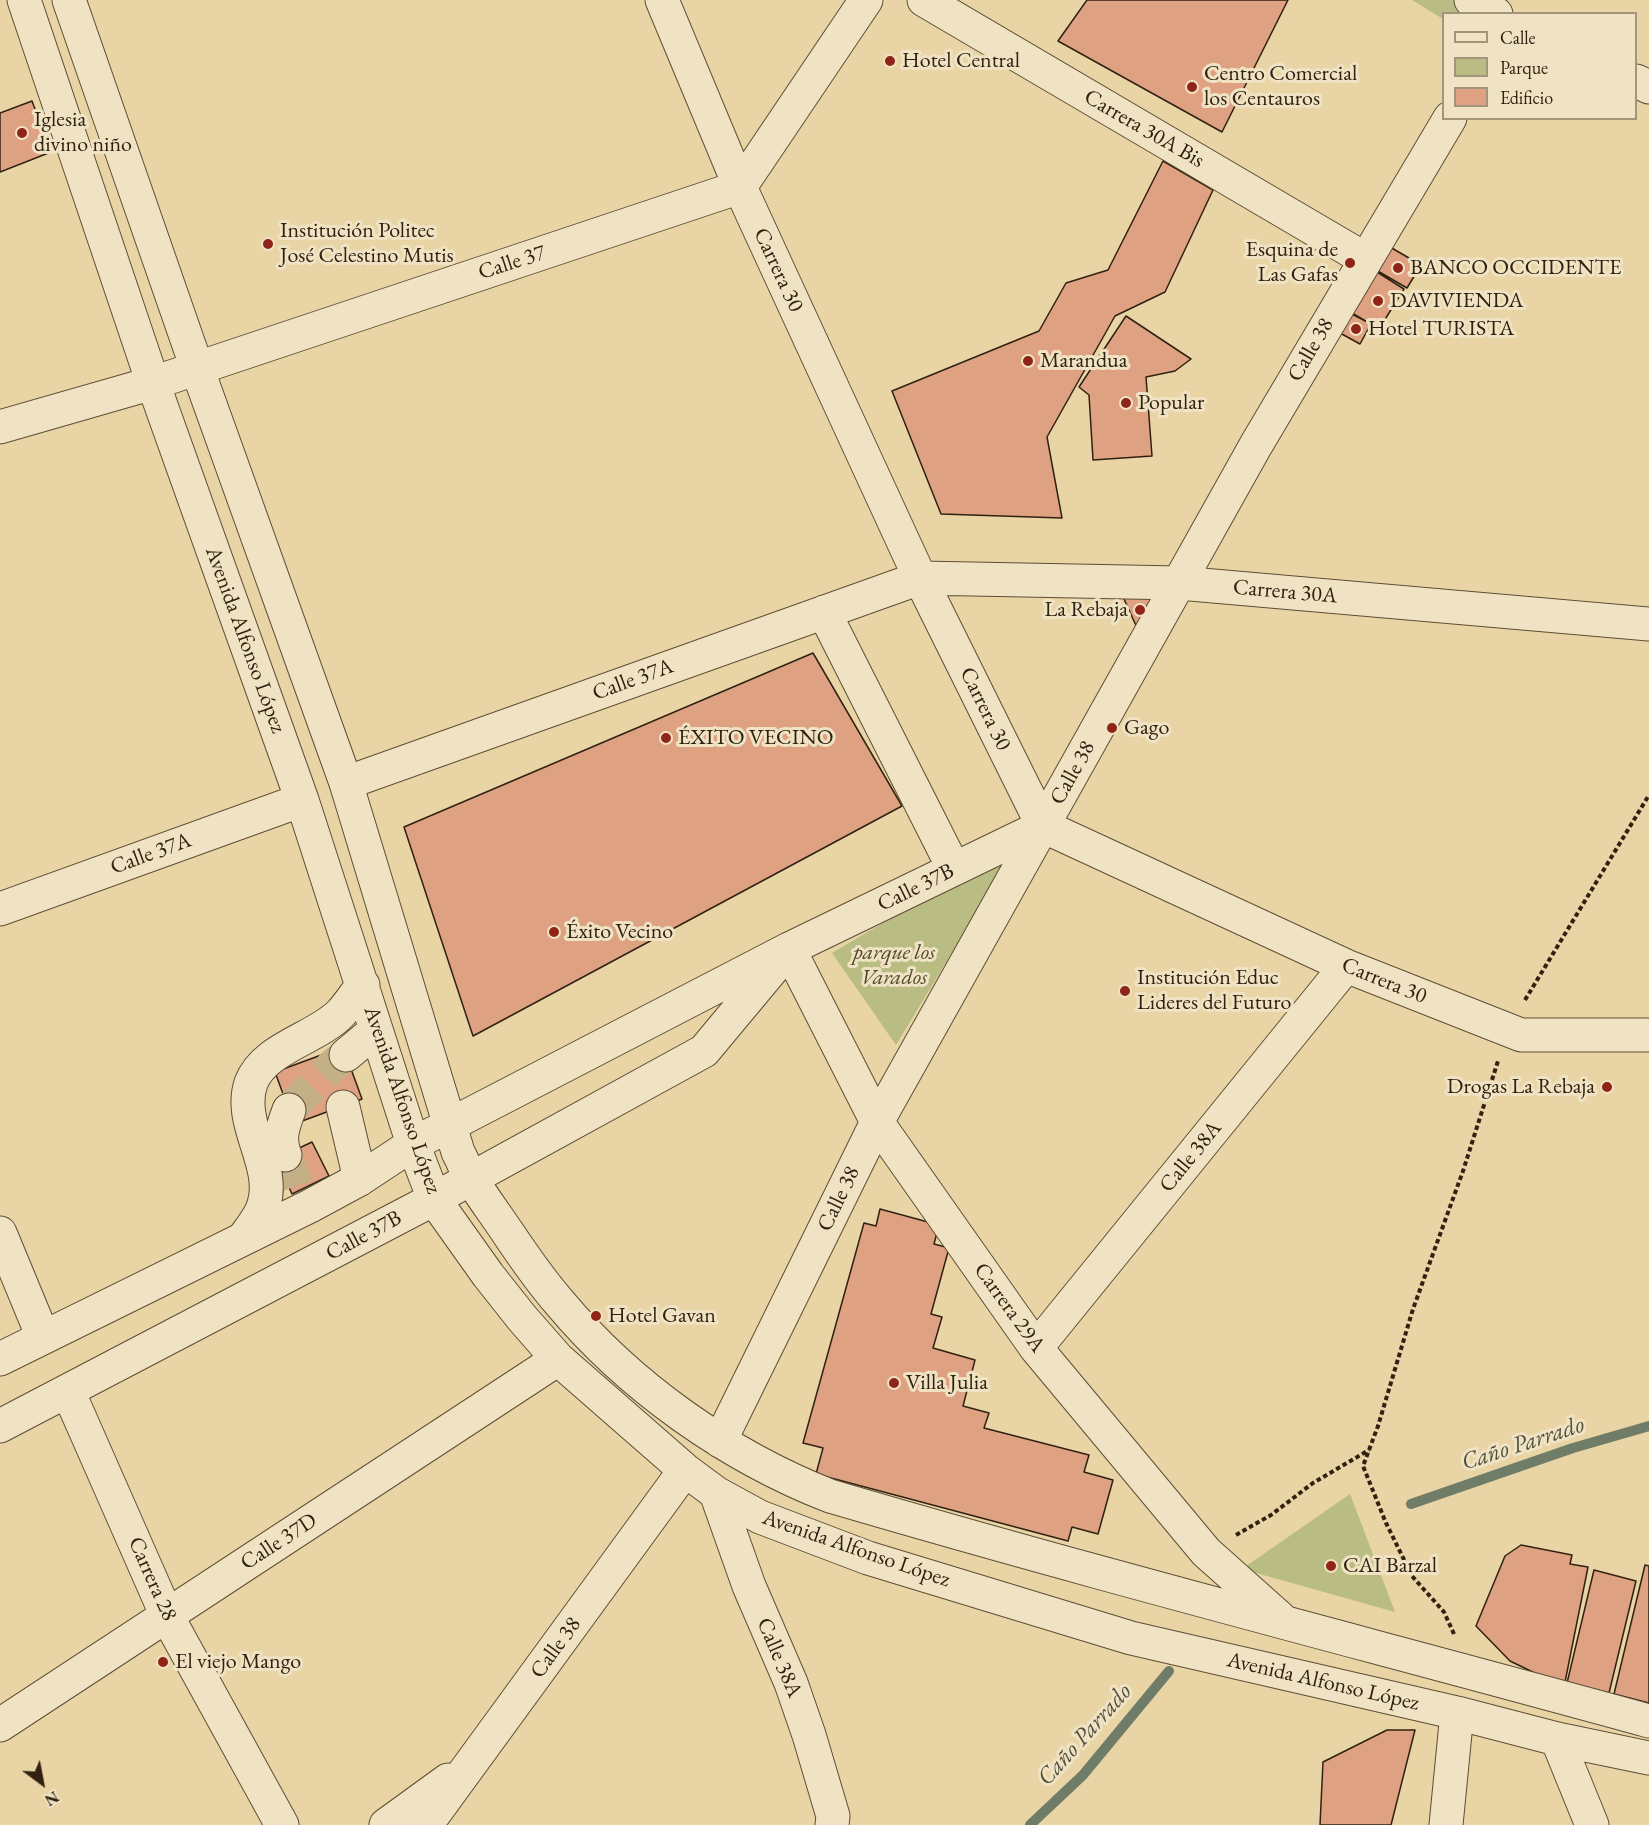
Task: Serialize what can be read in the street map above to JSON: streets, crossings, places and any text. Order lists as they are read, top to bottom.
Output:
{
  "streets": {
    "street": [
      "Carrera 30A Bis",
      "Calle 37",
      "Carrera 30",
      "Calle 38",
      "Carrera 30A",
      "Avenida Alfonso López",
      "Calle 37A",
      "Calle 37B",
      "Calle 38A",
      "Carrera 29A",
      "Calle 37D",
      "Carrera 28"
    ]
  },
  "crossings": [
    ["Carrera 30A Bis", "Calle 38"],
    ["Calle 37", "Carrera 30"],
    ["Calle 37", "Avenida Alfonso López"],
    ["Carrera 30", "Calle 38"],
    ["Carrera 30", "Carrera 30A"],
    ["Carrera 30", "Calle 37A"],
    ["Carrera 30", "Calle 37B"],
    ["Carrera 30", "Calle 38A"],
    ["Calle 38", "Carrera 30A"],
    ["Calle 38", "Avenida Alfonso López"],
    ["Calle 38", "Calle 37B"],
    ["Calle 38", "Carrera 29A"],
    ["Carrera 30A", "Calle 37A"],
    ["Avenida Alfonso López", "Calle 37A"],
    ["Avenida Alfonso López", "Calle 37B"],
    ["Avenida Alfonso López", "Calle 38A"],
    ["Avenida Alfonso López", "Carrera 29A"],
    ["Avenida Alfonso López", "Calle 37D"],
    ["Calle 37B", "Carrera 29A"],
    ["Calle 37B", "Carrera 28"],
    ["Calle 38A", "Carrera 29A"],
    ["Calle 37D", "Carrera 28"]
  ],
  "water": ["Caño Parrado"],
  "parks": ["parque los Varados"],
  "places": [
    "Hotel Central",
    "Centro Comercial los Centauros",
    "Iglesia divino niño",
    "Institución Politec José Celestino Mutis",
    "Esquina de Las Gafas",
    "BANCO OCCIDENTE",
    "DAVIVIENDA",
    "Hotel TURISTA",
    "Marandua",
    "Popular",
    "La Rebaja",
    "Gago",
    "ÉXITO VECINO",
    "Éxito Vecino",
    "Institución Educ Lideres del Futuro",
    "Drogas La Rebaja",
    "Hotel Gavan",
    "Villa Julia",
    "CAI Barzal",
    "El viejo Mango"
  ],
  "legend": ["Calle", "Parque", "Edificio"],
  "north": "bottom right"
}
